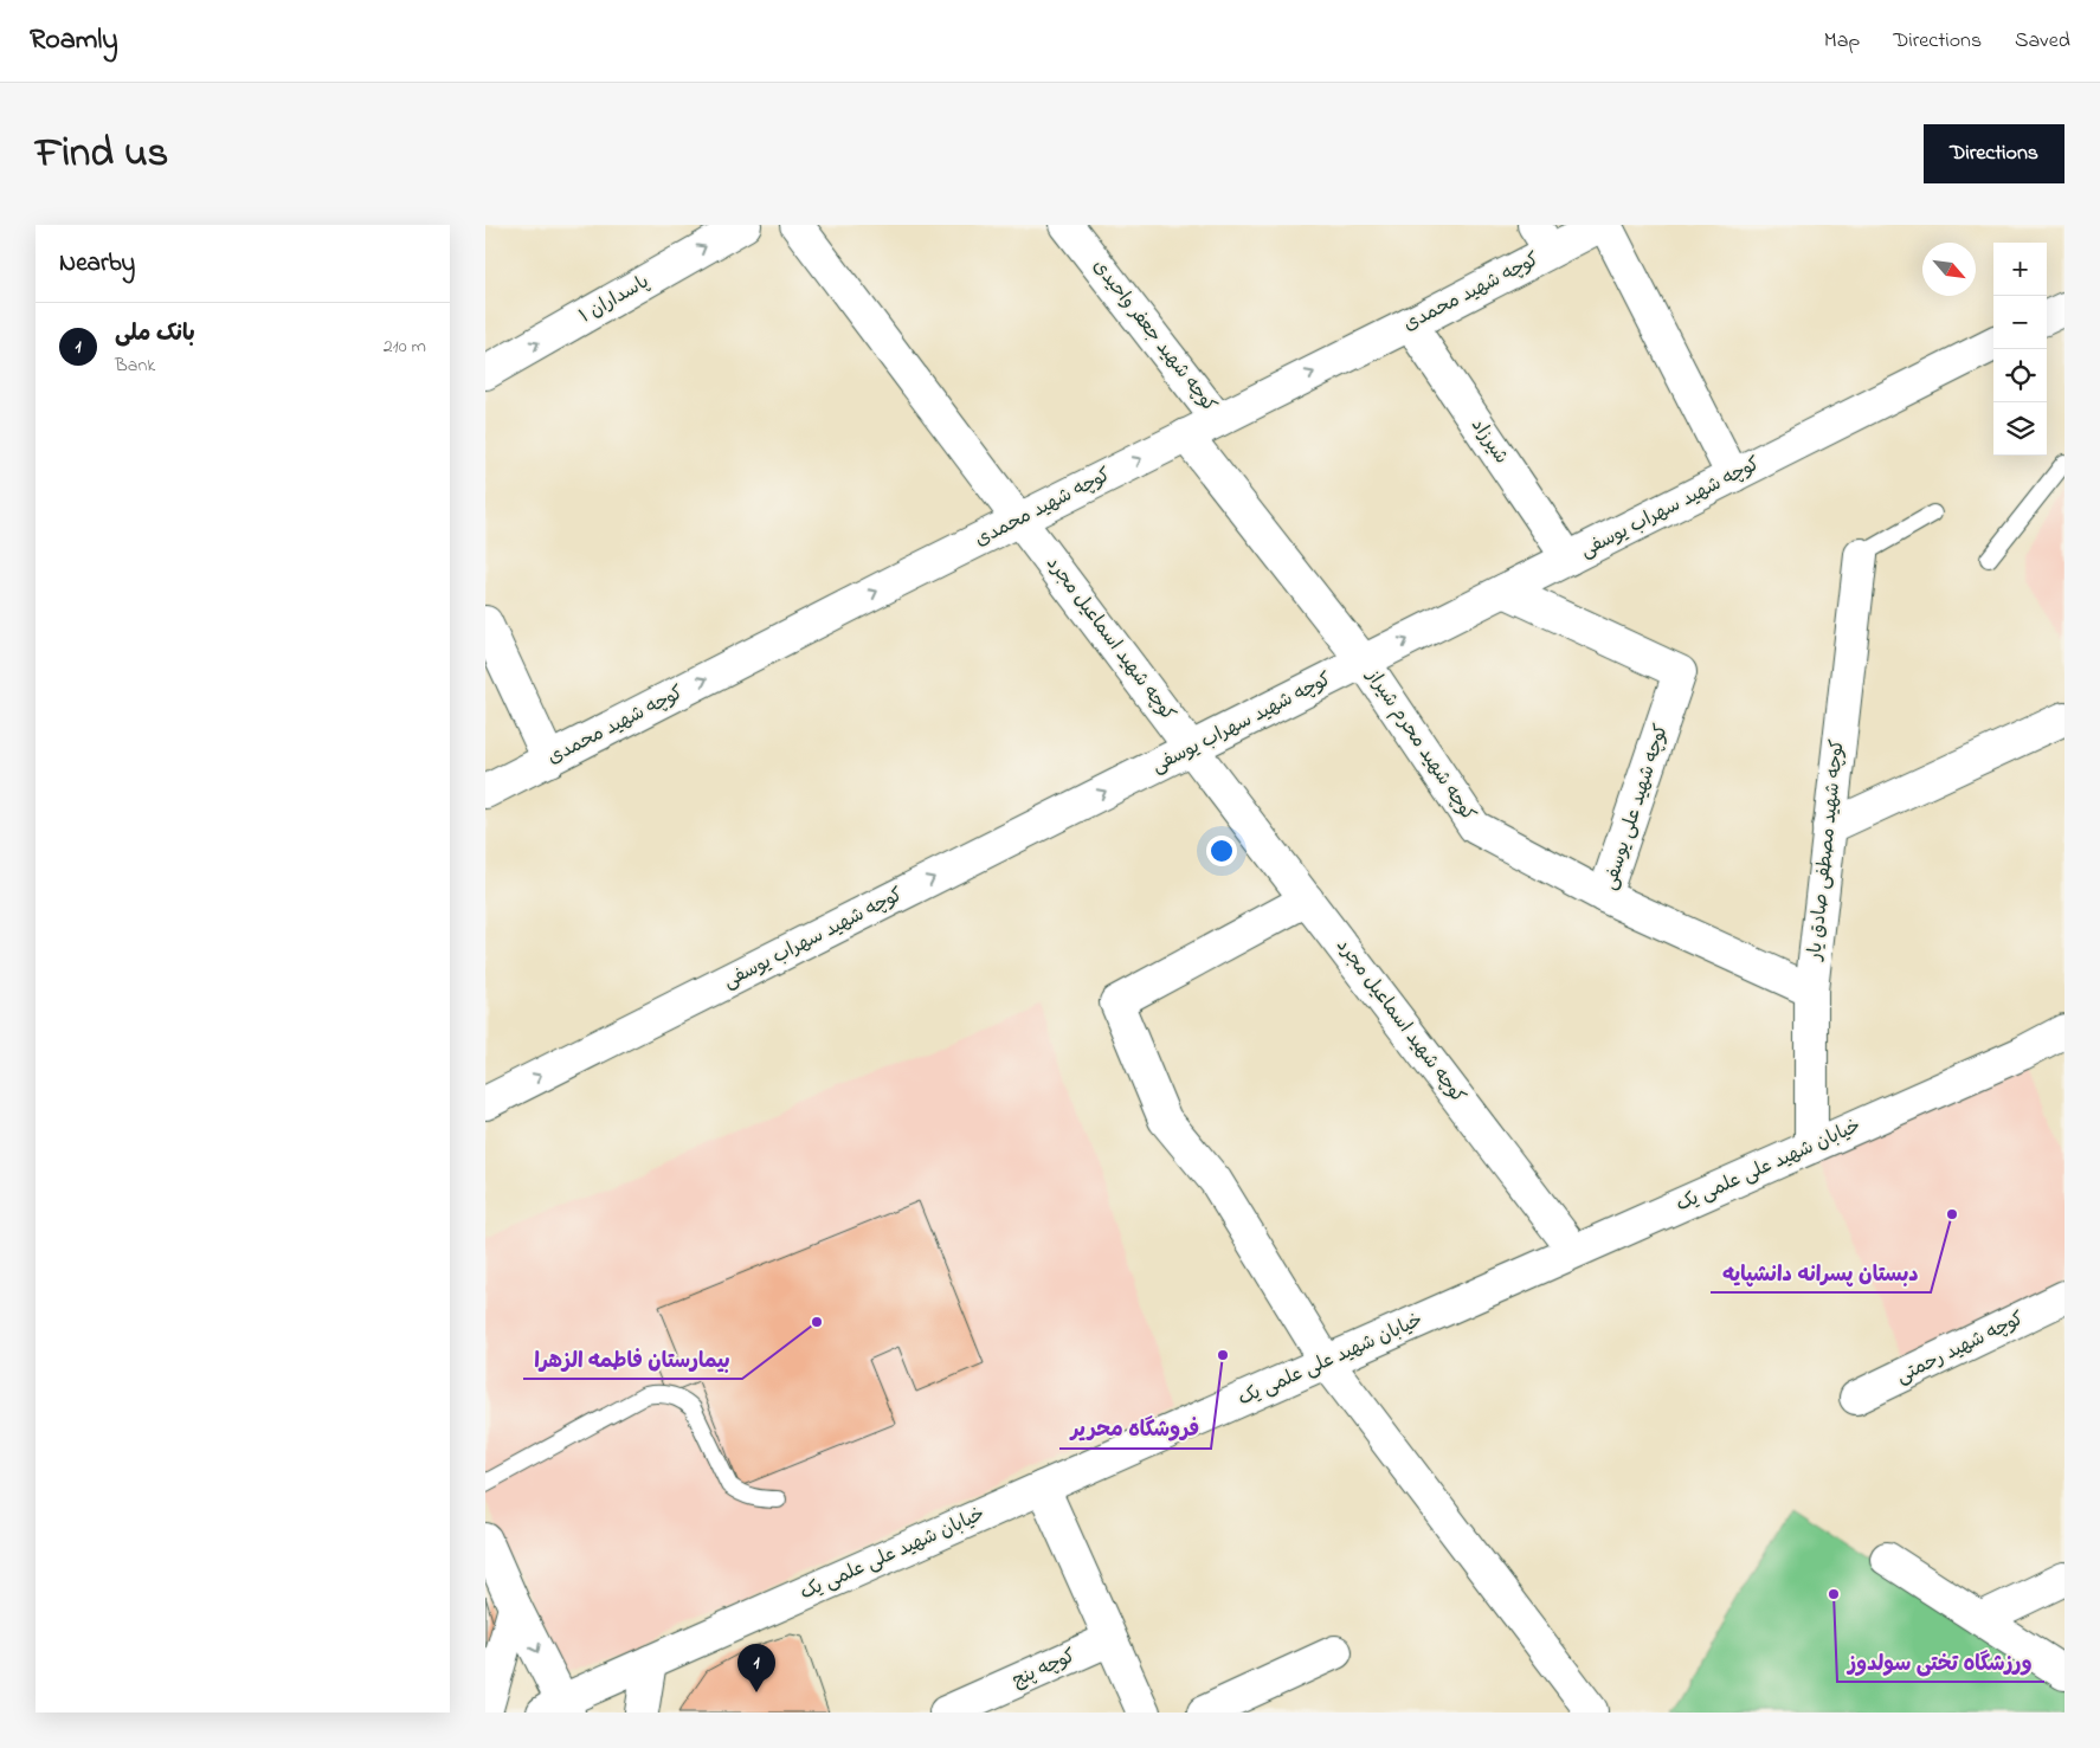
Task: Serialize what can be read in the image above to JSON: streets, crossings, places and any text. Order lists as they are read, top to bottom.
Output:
{
  "streets": {
    "street": [
      "کوچه شهید محمدی",
      "پاسداران ۱",
      "کوچه شهید جعفر واحیدی",
      "شیرزاد",
      "کوچه شهید سهراب یوسفی",
      "کوچه شهید اسماعیل مجرد",
      "کوچه شهید محرم شیراز",
      "کوچه شهید علی یوسفی",
      "کوچه شهید مصطفی صادق یار",
      "خیابان شهید علی علمی یک",
      "کوچه شهید رحمتی",
      "کوچه پنج"
    ]
  },
  "crossings": [
    ["کوچه شهید محمدی", "کوچه شهید جعفر واحیدی"],
    ["کوچه شهید محمدی", "شیرزاد"],
    ["کوچه شهید محمدی", "کوچه شهید اسماعیل مجرد"],
    ["کوچه شهید محمدی", "کوچه شهید محرم شیراز"],
    ["شیرزاد", "کوچه شهید سهراب یوسفی"],
    ["کوچه شهید سهراب یوسفی", "کوچه شهید اسماعیل مجرد"],
    ["کوچه شهید سهراب یوسفی", "کوچه شهید محرم شیراز"],
    ["کوچه شهید سهراب یوسفی", "کوچه شهید علی یوسفی"],
    ["کوچه شهید اسماعیل مجرد", "خیابان شهید علی علمی یک"],
    ["کوچه شهید محرم شیراز", "کوچه شهید علی یوسفی"],
    ["کوچه شهید علی یوسفی", "کوچه شهید مصطفی صادق یار"],
    ["کوچه شهید مصطفی صادق یار", "خیابان شهید علی علمی یک"]
  ],
  "one_way": ["کوچه شهید محمدی", "پاسداران ۱", "کوچه شهید سهراب یوسفی"],
  "places": [
    "دبستان پسرانه دانشپایه",
    "بیمارستان فاطمه الزهرا",
    "فروشگاه محریر",
    "ورزشگاه تختی سولدوز"
  ],
  "north": "bottom right",
  "page": {
    "header": "Roamly",
    "nav": ["Map", "Directions", "Saved"],
    "title": "Find us",
    "buttons": "Directions",
    "heading": "Nearby",
    "map_buttons": ["+", "−"],
    "list": [
      {
        "mark": "1",
        "name": "بانک ملی",
        "note": "Bank",
        "value": "210 m"
      }
    ],
    "pins": "1"
  }
}
